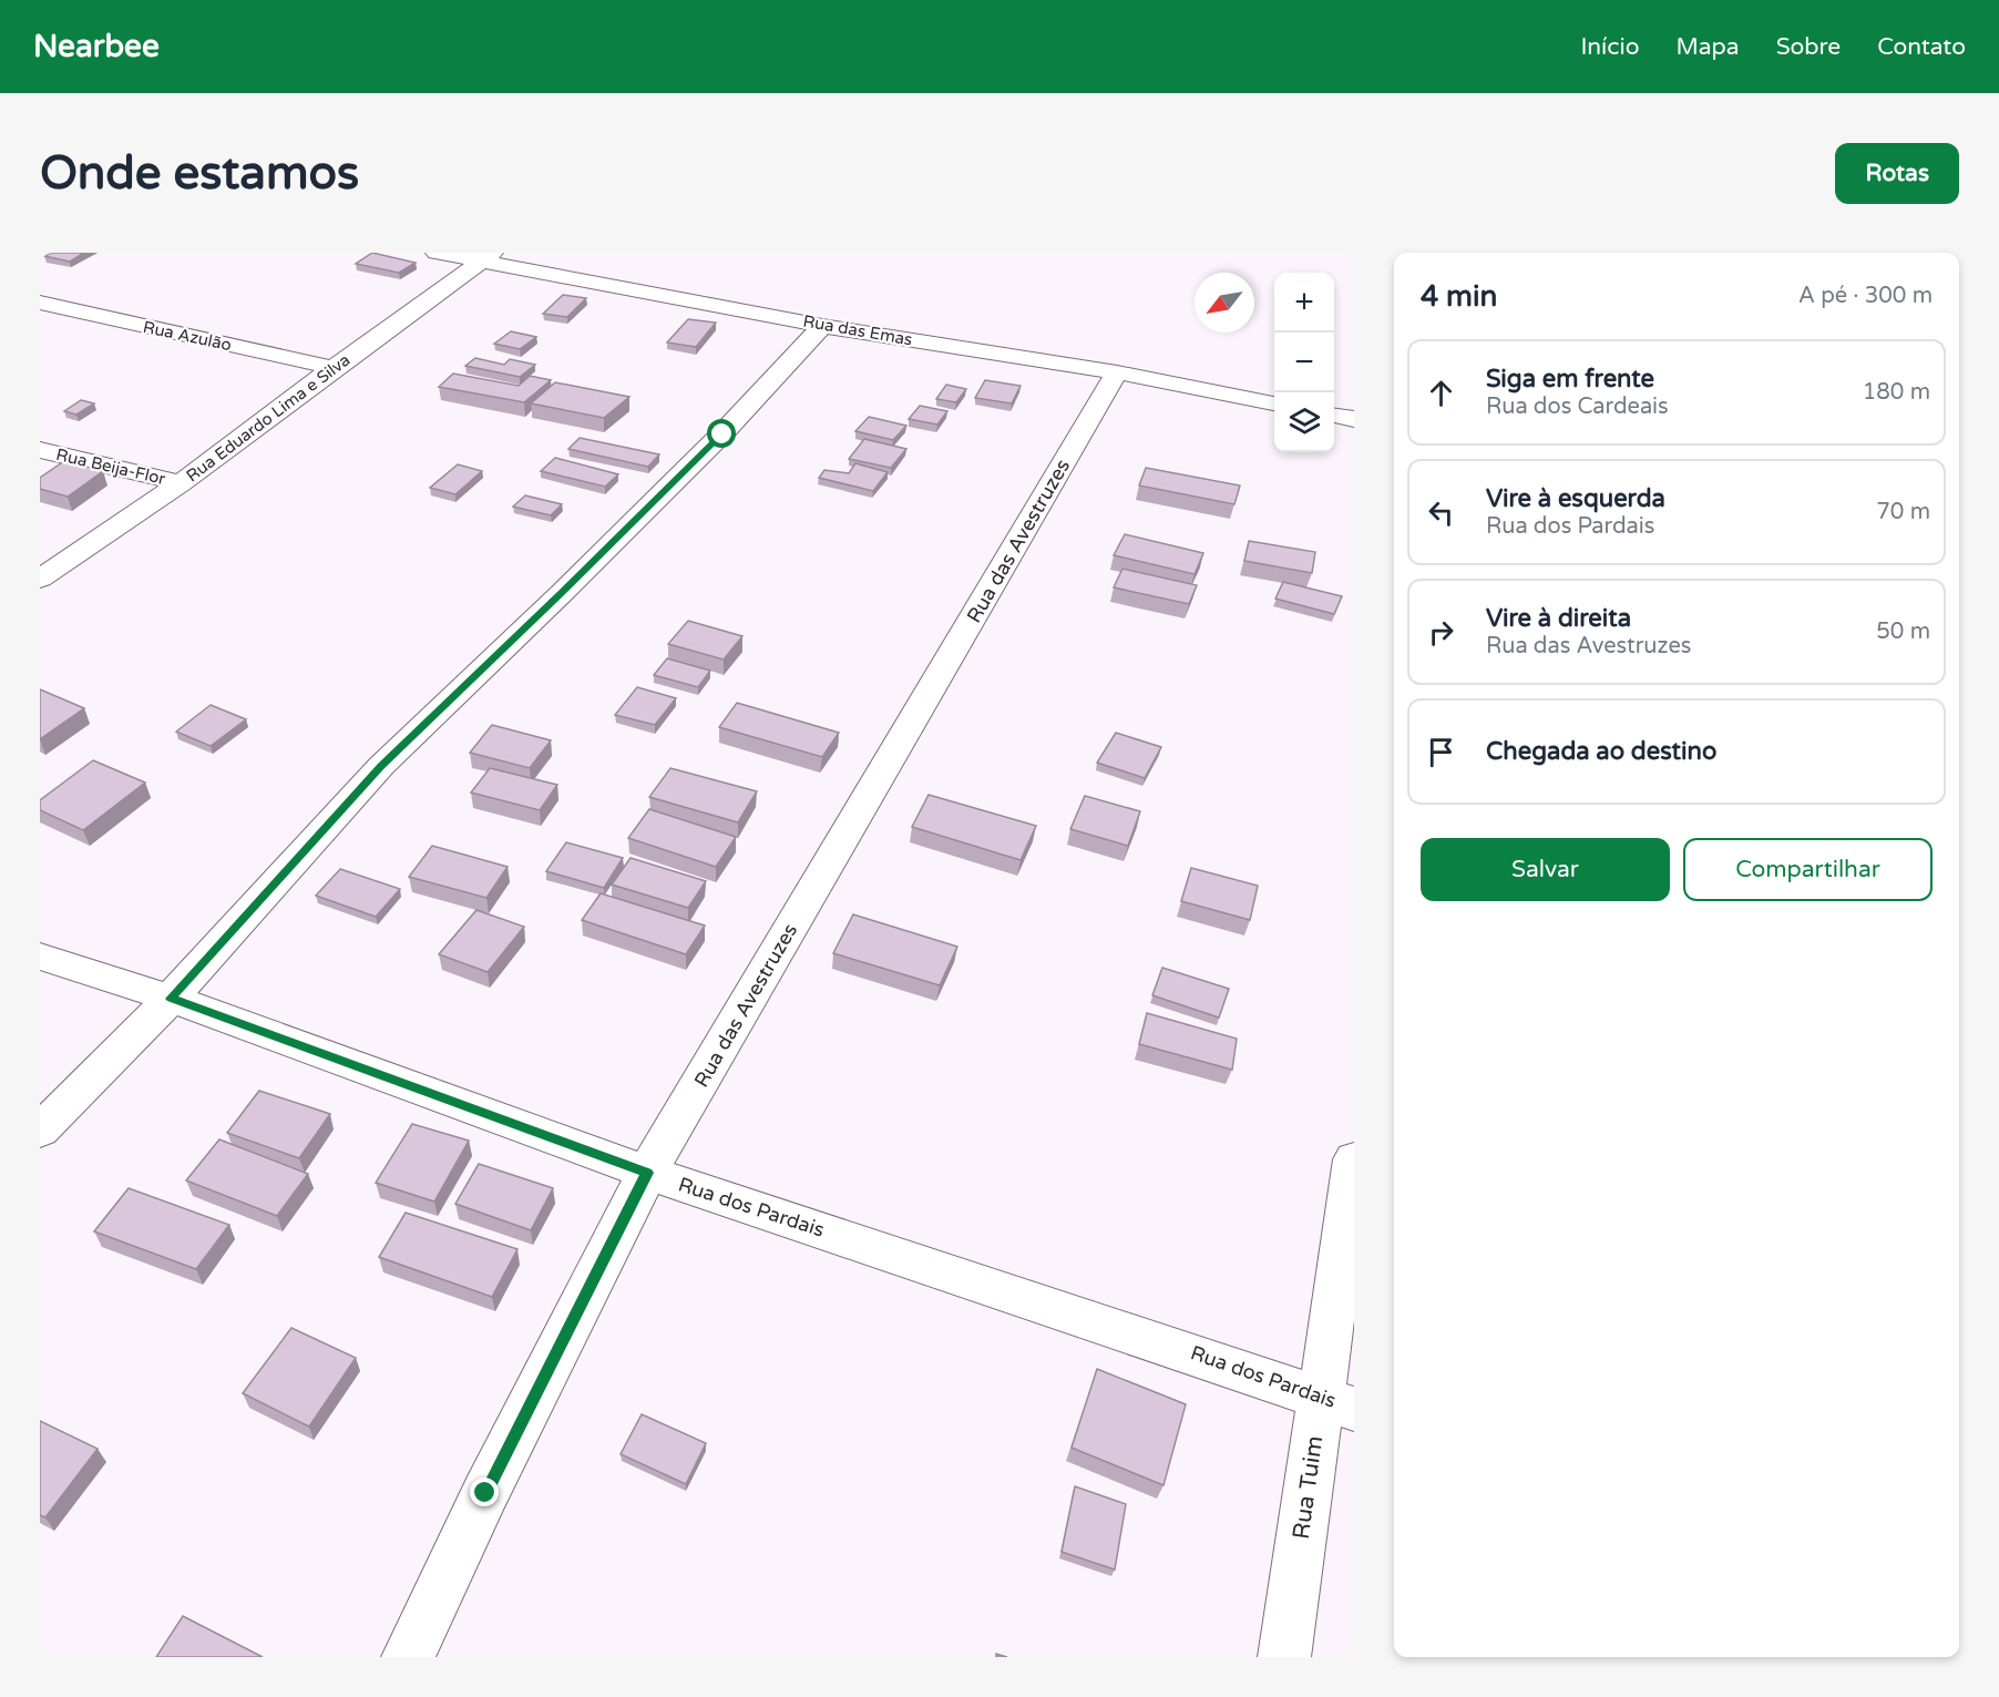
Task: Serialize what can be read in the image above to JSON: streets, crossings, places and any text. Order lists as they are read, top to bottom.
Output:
{
  "streets": {
    "street": [
      "Rua das Emas",
      "Rua Azulão",
      "Rua Eduardo Lima e Silva",
      "Rua Beija-Flor",
      "Rua das Avestruzes",
      "Rua dos Pardais",
      "Rua Tuim"
    ]
  },
  "crossings": [
    ["Rua das Emas", "Rua Eduardo Lima e Silva"],
    ["Rua das Emas", "Rua das Avestruzes"],
    ["Rua Azulão", "Rua Eduardo Lima e Silva"],
    ["Rua Eduardo Lima e Silva", "Rua Beija-Flor"],
    ["Rua das Avestruzes", "Rua dos Pardais"],
    ["Rua dos Pardais", "Rua Tuim"]
  ],
  "north": "bottom left",
  "page": {
    "header": "Nearbee",
    "nav": [
      "Início",
      "Mapa",
      "Sobre",
      "Contato"
    ],
    "buttons": [
      "Rotas",
      ["Salvar", "Compartilhar"]
    ],
    "title": "Onde estamos",
    "heading": ["4 min", "A pé · 300 m"],
    "map_buttons": ["+", "−"],
    "list": [
      ["Siga em frente", "Rua dos Cardeais", "180 m"],
      ["Vire à esquerda", "Rua dos Pardais", "70 m"],
      ["Vire à direita", "Rua das Avestruzes", "50 m"],
      "Chegada ao destino"
    ]
  }
}
